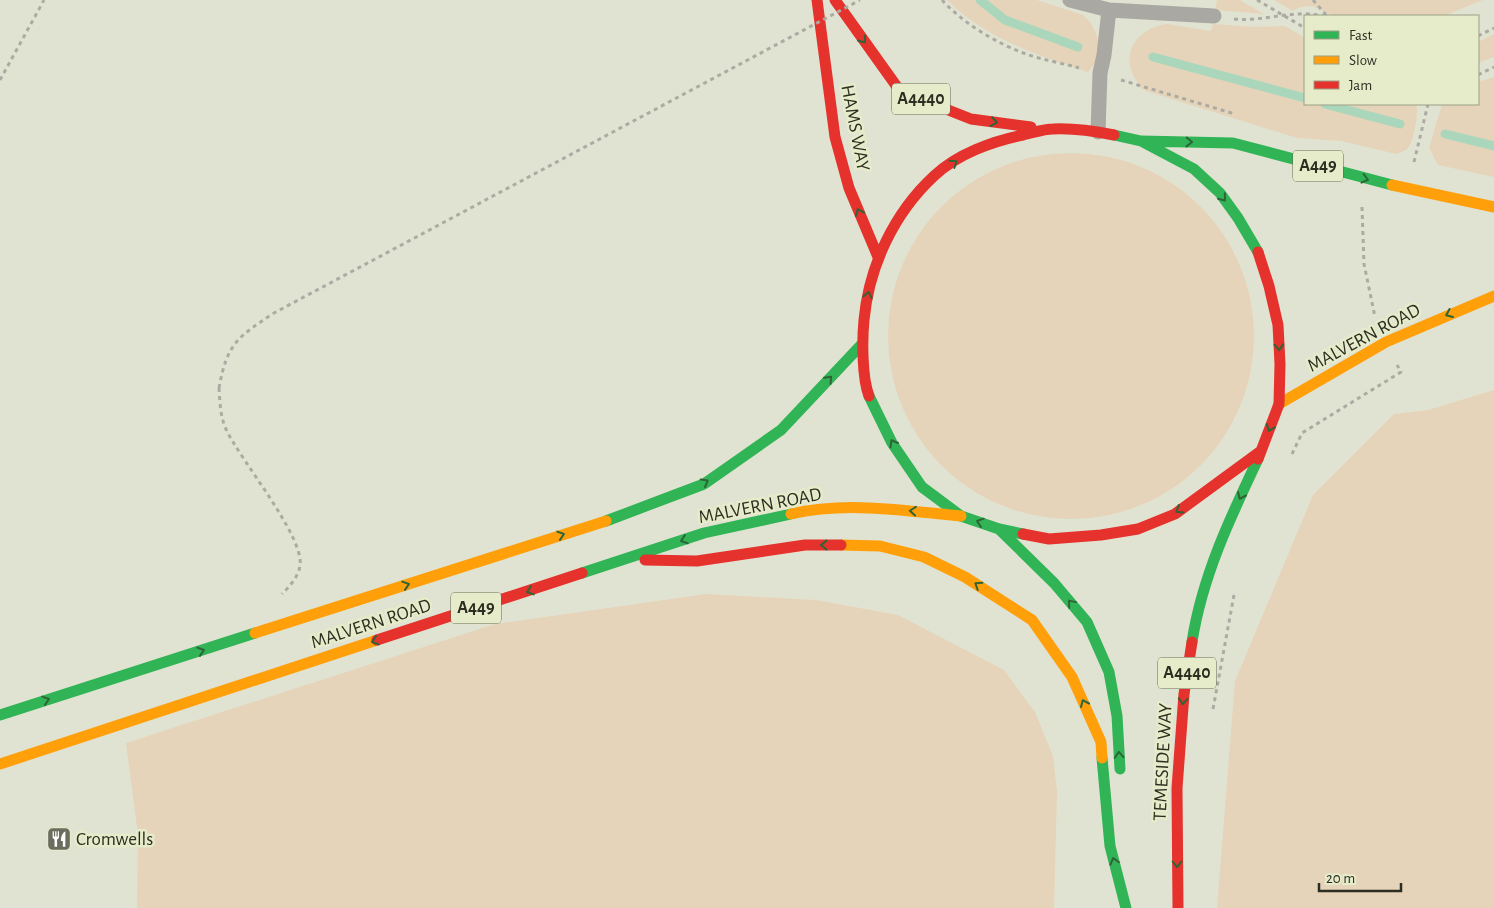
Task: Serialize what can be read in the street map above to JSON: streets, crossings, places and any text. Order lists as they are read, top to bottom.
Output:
{
  "streets": {
    "main road": [
      "A4440",
      "HAMS WAY",
      "A449",
      "MALVERN ROAD",
      "TEMESIDE WAY"
    ]
  },
  "crossings": [
    ["MALVERN ROAD", "TEMESIDE WAY"]
  ],
  "one_way": ["HAMS WAY", "TEMESIDE WAY"],
  "places": {
    "restaurant": ["Cromwells"]
  },
  "legend": ["Fast", "Slow", "Jam"],
  "scale_bar": "20 m"
}
